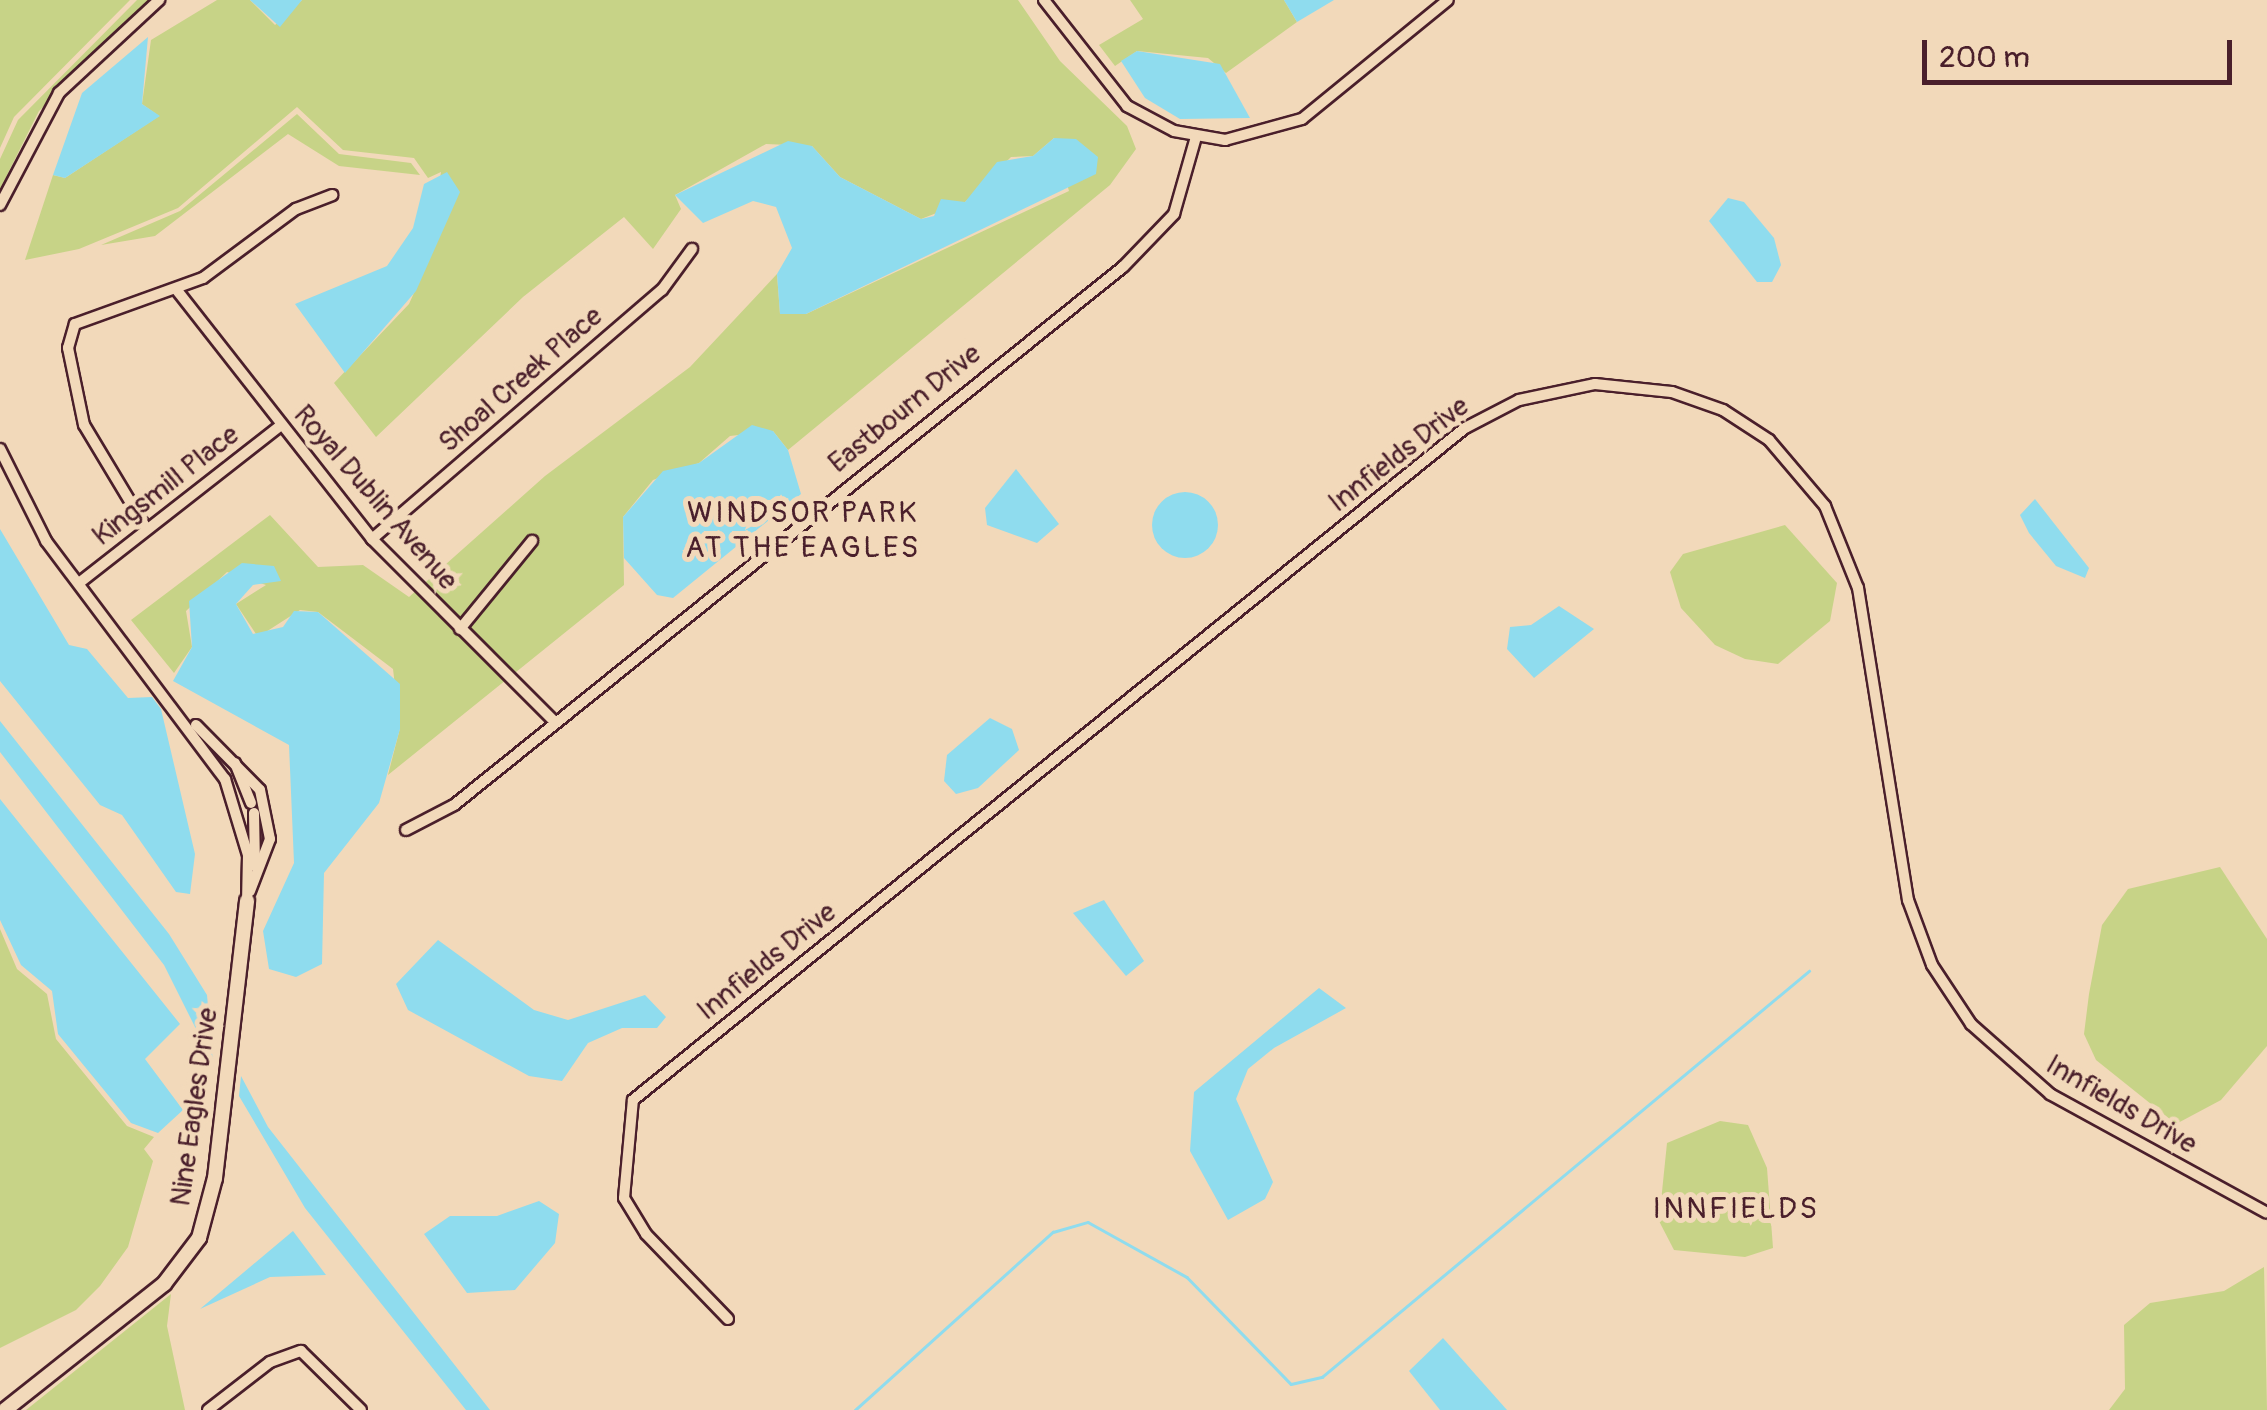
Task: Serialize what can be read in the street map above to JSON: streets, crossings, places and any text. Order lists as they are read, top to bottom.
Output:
{
  "streets": {
    "street": [
      "Shoal Creek Place",
      "Eastbourn Drive",
      "Innfields Drive",
      "Kingsmill Place",
      "Royal Dublin Avenue",
      "Nine Eagles Drive"
    ]
  },
  "crossings": [
    ["Shoal Creek Place", "Royal Dublin Avenue"],
    ["Eastbourn Drive", "Royal Dublin Avenue"],
    ["Kingsmill Place", "Royal Dublin Avenue"],
    ["Kingsmill Place", "Nine Eagles Drive"]
  ],
  "districts": ["WINDSOR PARK AT THE EAGLES", "INNFIELDS"],
  "scale_bar": "200 m"
}
